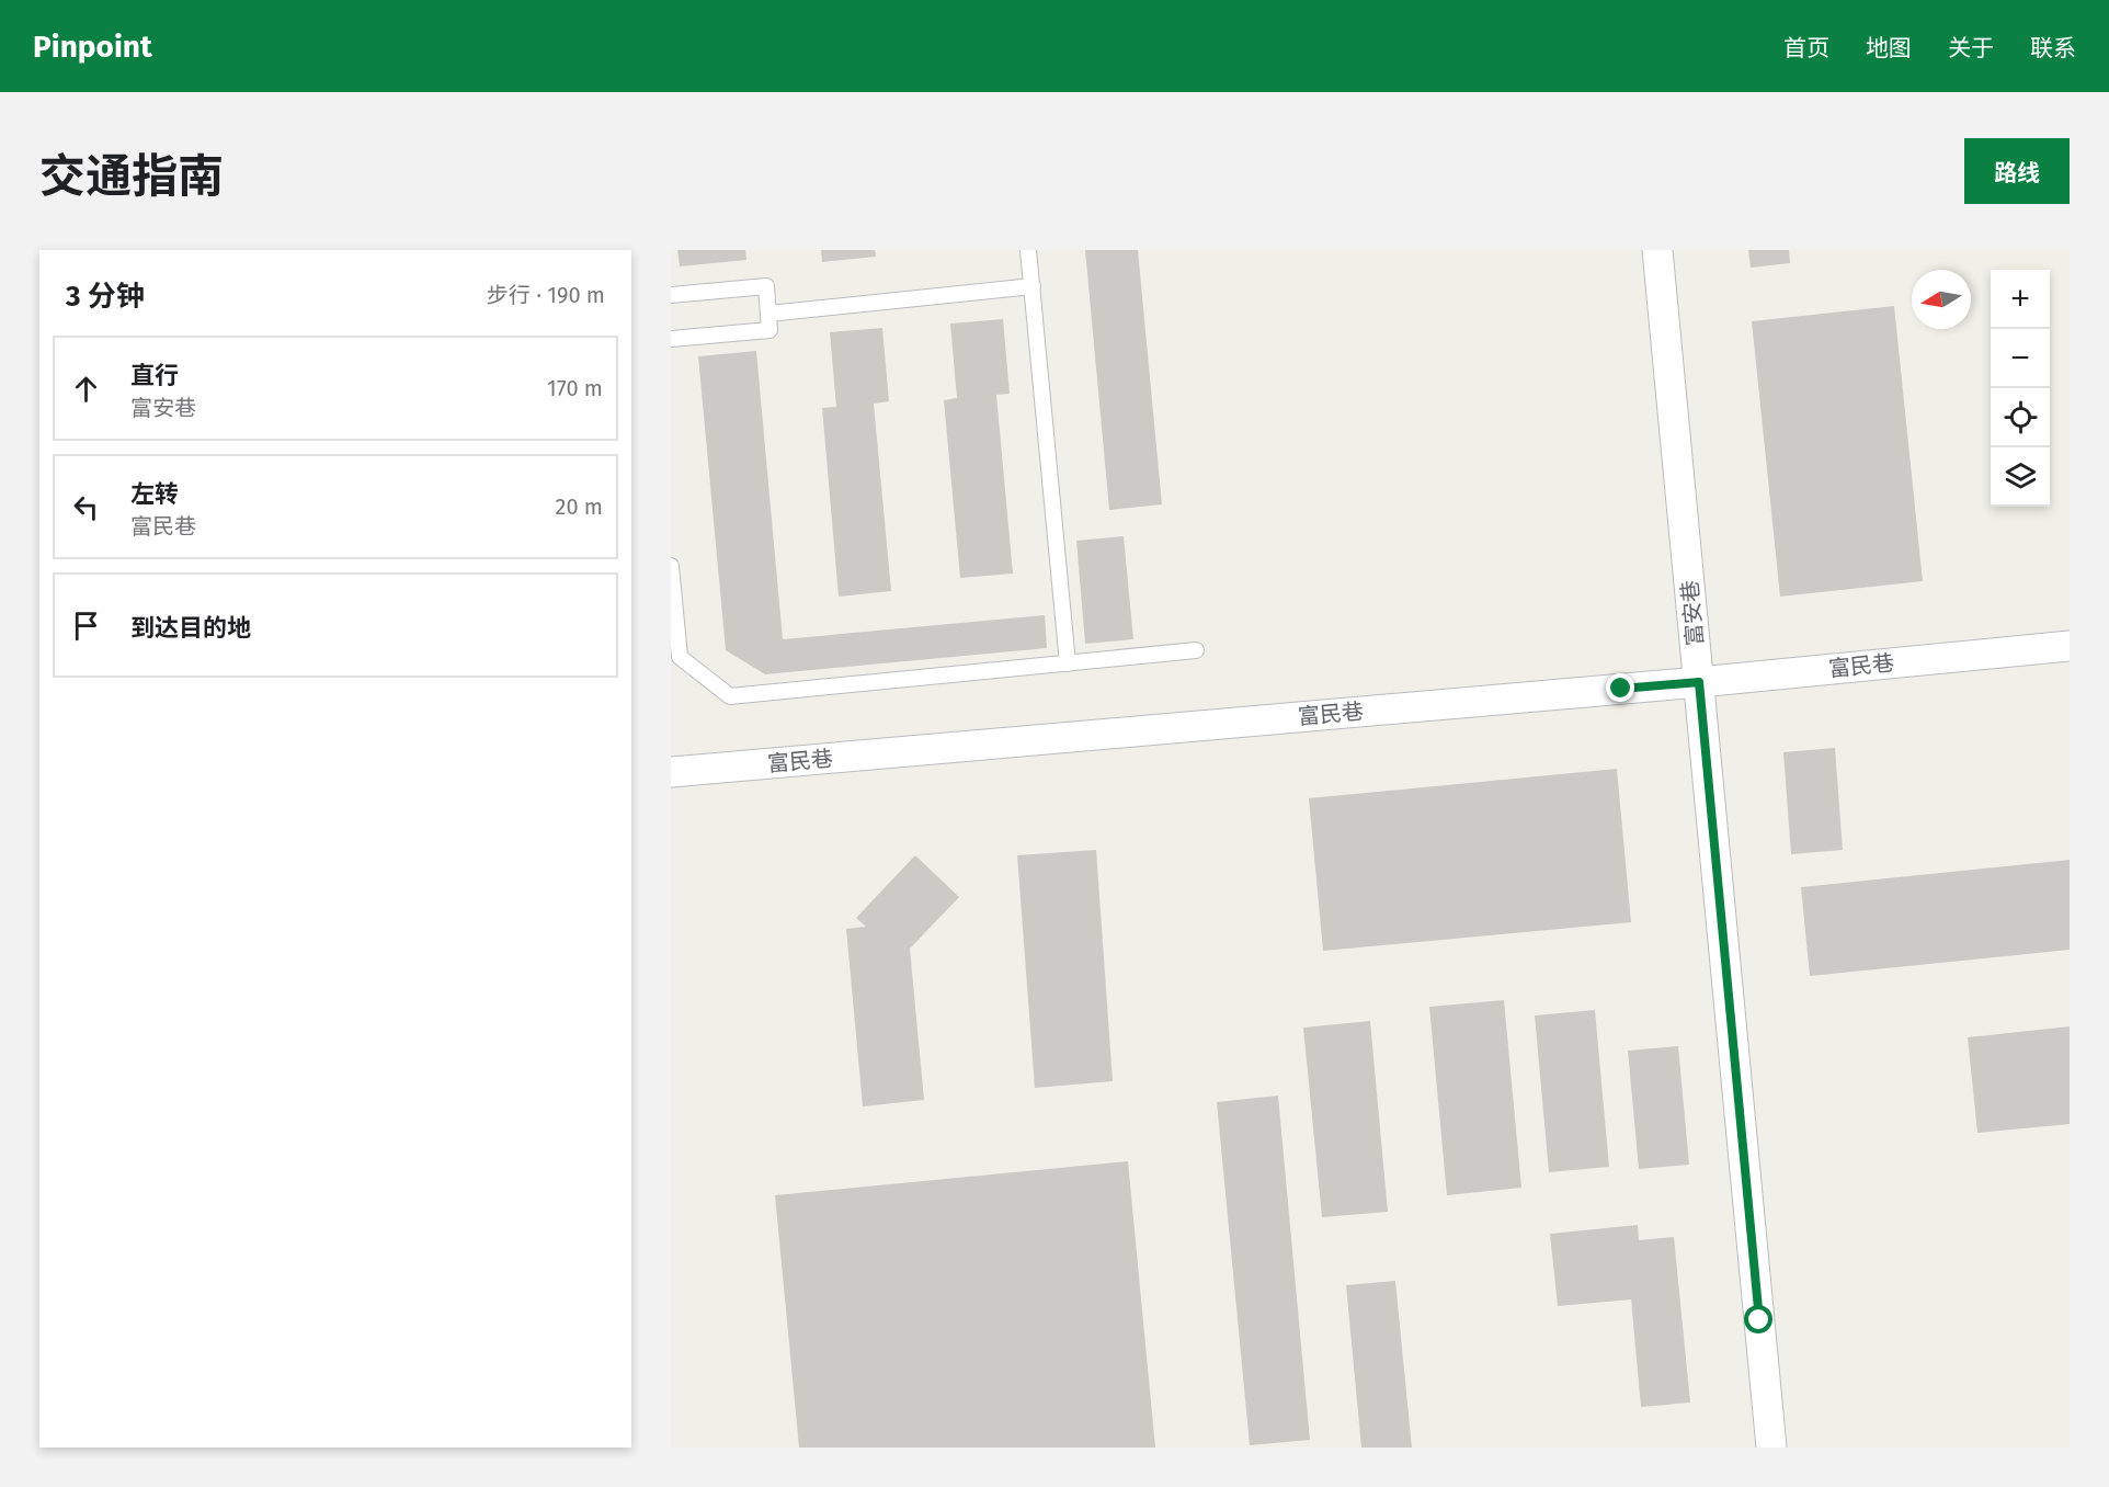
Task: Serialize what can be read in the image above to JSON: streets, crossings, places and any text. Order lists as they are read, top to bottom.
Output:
{
  "streets": {
    "street": ["富安巷", "富民巷"]
  },
  "crossings": [
    ["富安巷", "富民巷"]
  ],
  "north": "left",
  "page": {
    "header": "Pinpoint",
    "nav": [
      "首页",
      "地图",
      "关于",
      "联系"
    ],
    "title": "交通指南",
    "buttons": "路线",
    "heading": ["3 分钟", "步行 · 190 m"],
    "map_buttons": ["+", "−"],
    "list": [
      ["直行", "富安巷", "170 m"],
      ["左转", "富民巷", "20 m"],
      "到达目的地"
    ]
  }
}
